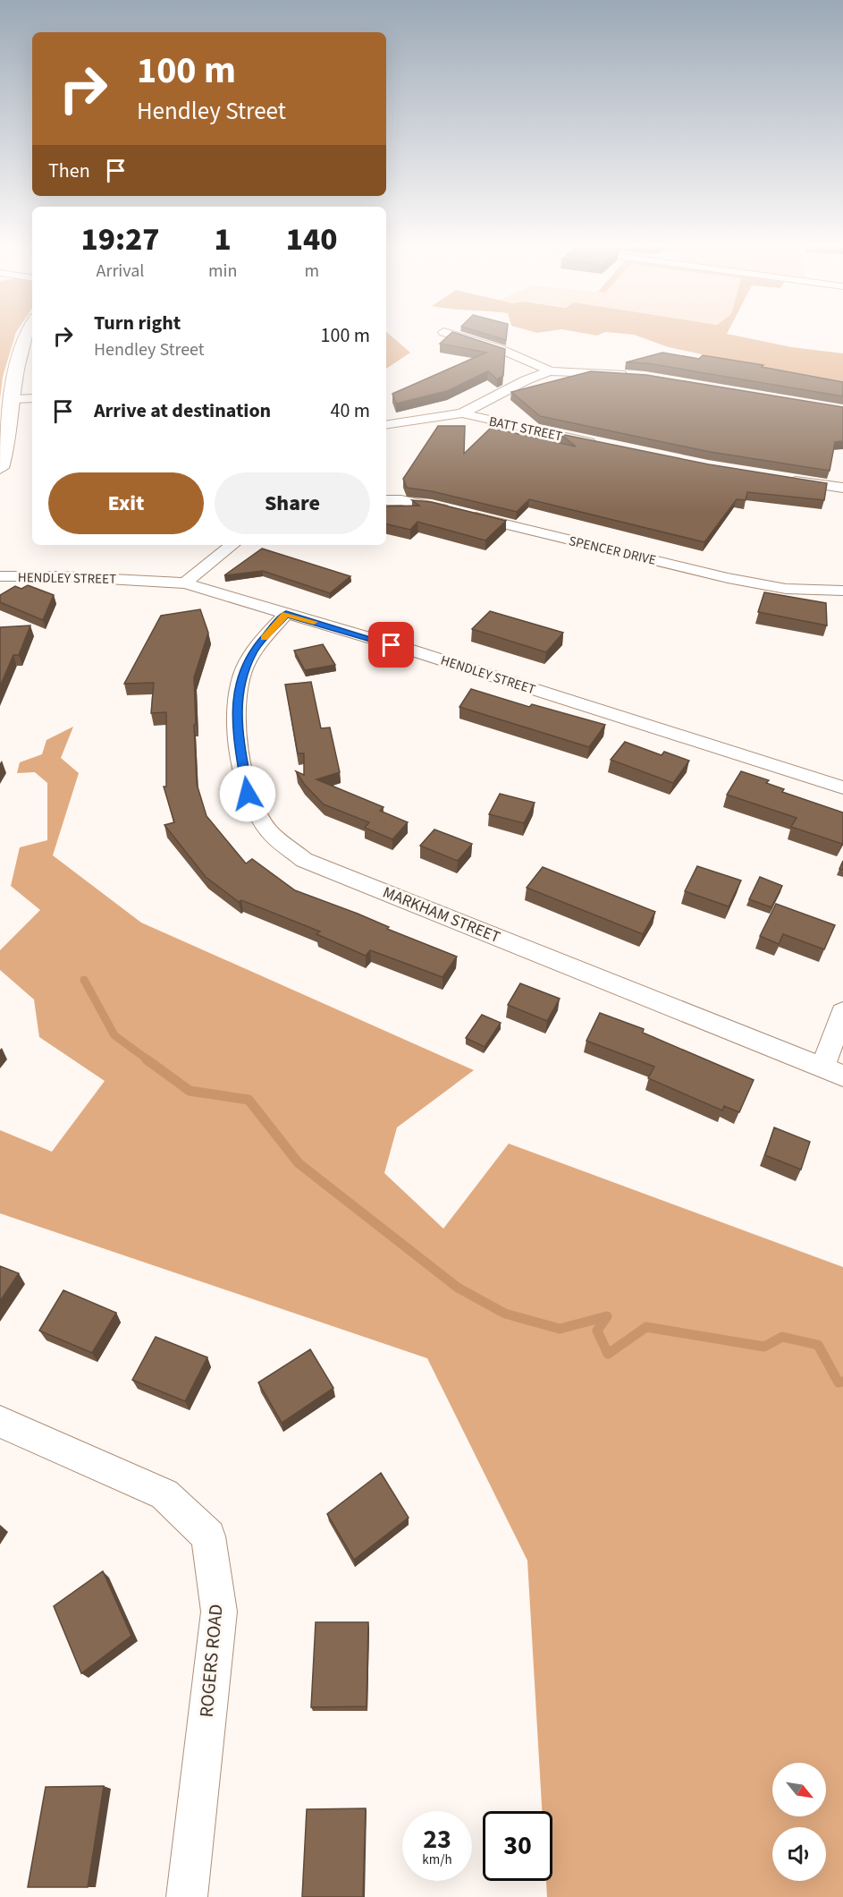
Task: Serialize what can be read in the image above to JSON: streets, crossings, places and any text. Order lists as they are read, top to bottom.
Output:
{
  "streets": {
    "street": [
      "BATT STREET",
      "SPENCER DRIVE",
      "HENDLEY STREET",
      "MARKHAM STREET",
      "ROGERS ROAD"
    ]
  },
  "crossings": [
    ["HENDLEY STREET", "MARKHAM STREET"]
  ],
  "north": "bottom right",
  "page": {
    "turn": ["100 m", "Hendley Street"],
    "then": "Then",
    "eta": [
      "19:27",
      "Arrival",
      "1",
      "min",
      "140",
      "m"
    ],
    "list": [
      {
        "name": "Turn right",
        "note": "Hendley Street",
        "value": "100 m"
      },
      {
        "name": "Arrive at destination",
        "value": "40 m"
      }
    ],
    "buttons": ["Exit", "Share"],
    "speed": "23 km/h",
    "limit": "30"
  }
}
